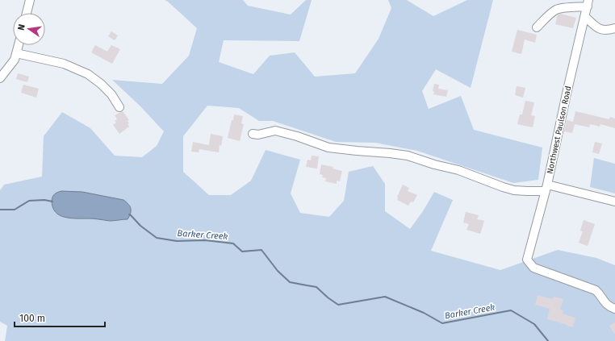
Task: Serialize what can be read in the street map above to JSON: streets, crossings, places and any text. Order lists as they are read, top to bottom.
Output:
{
  "streets": {
    "street": ["Northwest Paulson Road"]
  },
  "water": ["Barker Creek"],
  "scale_bar": "100 m",
  "north": "left"
}
